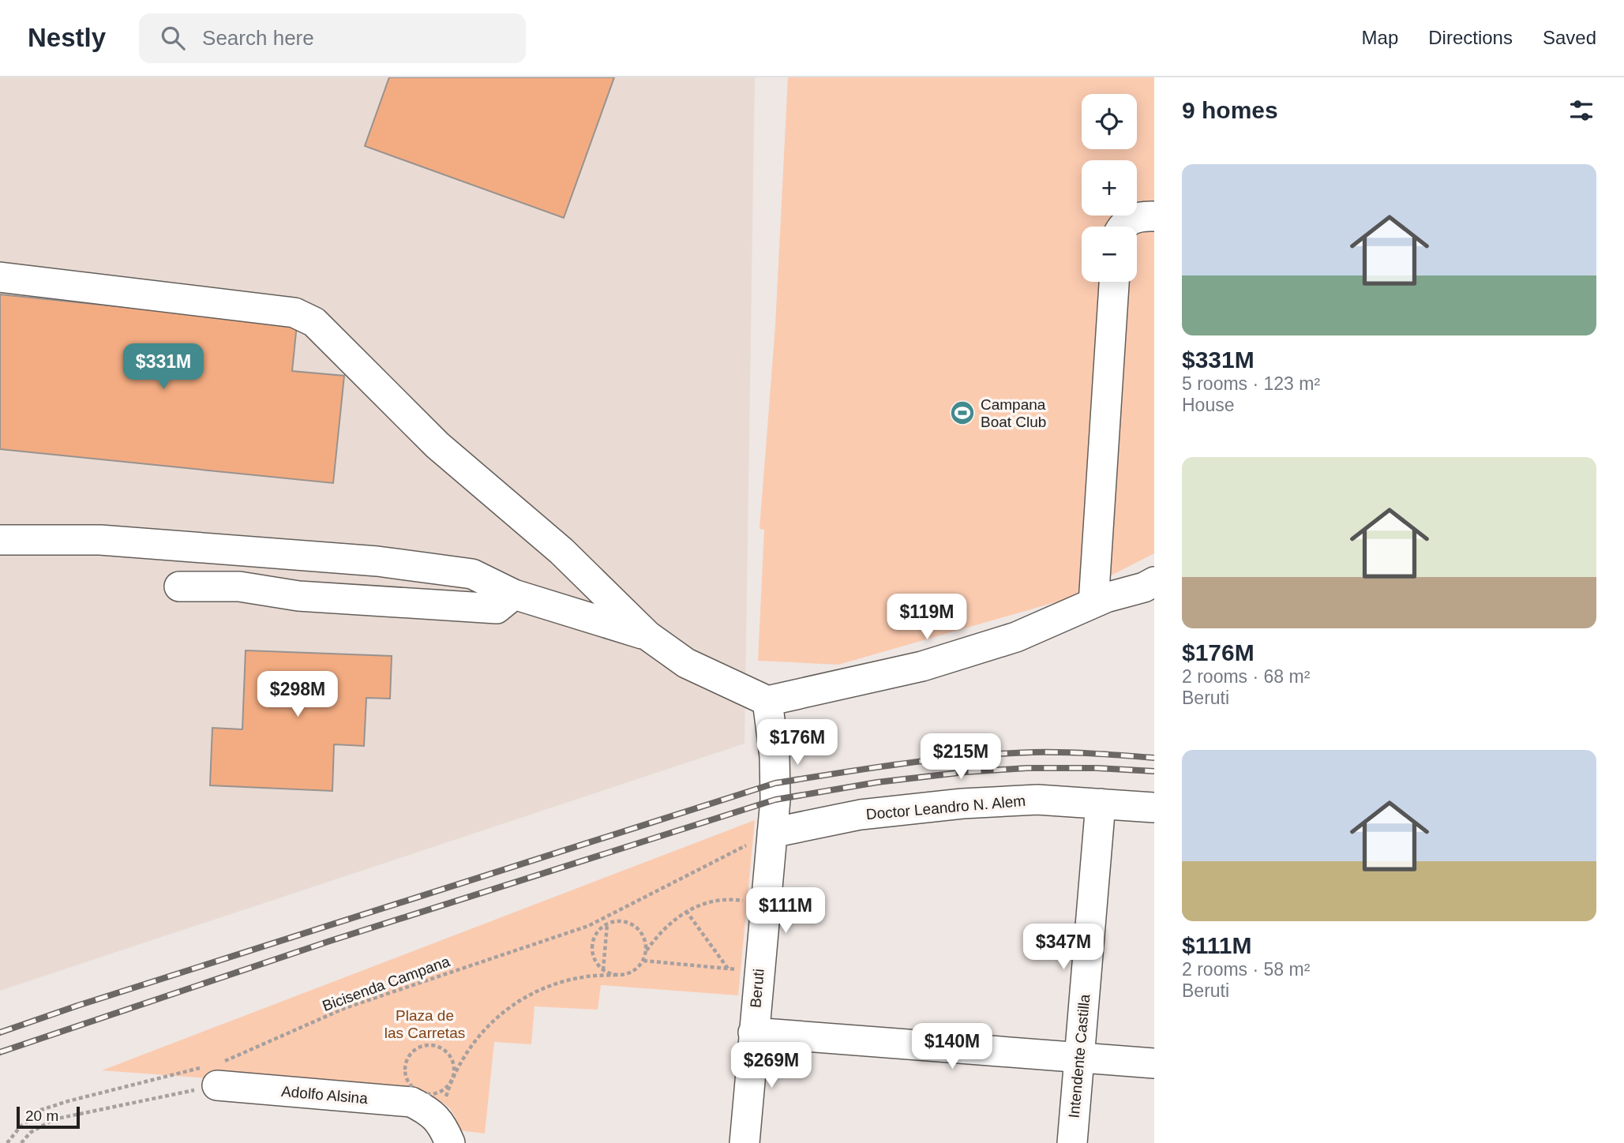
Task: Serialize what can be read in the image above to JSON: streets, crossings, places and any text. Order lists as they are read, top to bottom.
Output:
{
  "streets": {
    "street": [
      "Doctor Leandro N. Alem",
      "Beruti",
      "Intendente Castilla",
      "Adolfo Alsina"
    ],
    "path": ["Bicisenda Campana"]
  },
  "crossings": [
    ["Doctor Leandro N. Alem", "Bicisenda Campana"],
    ["Doctor Leandro N. Alem", "Beruti"],
    ["Doctor Leandro N. Alem", "Intendente Castilla"],
    ["Bicisenda Campana", "Beruti"],
    ["Bicisenda Campana", "Adolfo Alsina"]
  ],
  "parks": ["Plaza de las Carretas"],
  "places": {
    "sports": ["Campana Boat Club"]
  },
  "scale_bar": "20 m",
  "page": {
    "header": "Nestly",
    "search": "Search here",
    "nav": ["Map", "Directions", "Saved"],
    "heading": "9 homes",
    "map_buttons": ["+", "−"],
    "list": [
      {
        "name": "$331M",
        "note": "5 rooms · 123 m² · House"
      },
      {
        "name": "$176M",
        "note": "2 rooms · 68 m² · Beruti"
      },
      {
        "name": "$111M",
        "note": "2 rooms · 58 m² · Beruti"
      }
    ],
    "price": [
      "$331M",
      "$119M",
      "$298M",
      "$176M",
      "$215M",
      "$111M",
      "$347M",
      "$140M",
      "$269M"
    ],
    "scale": "20 m"
  }
}
